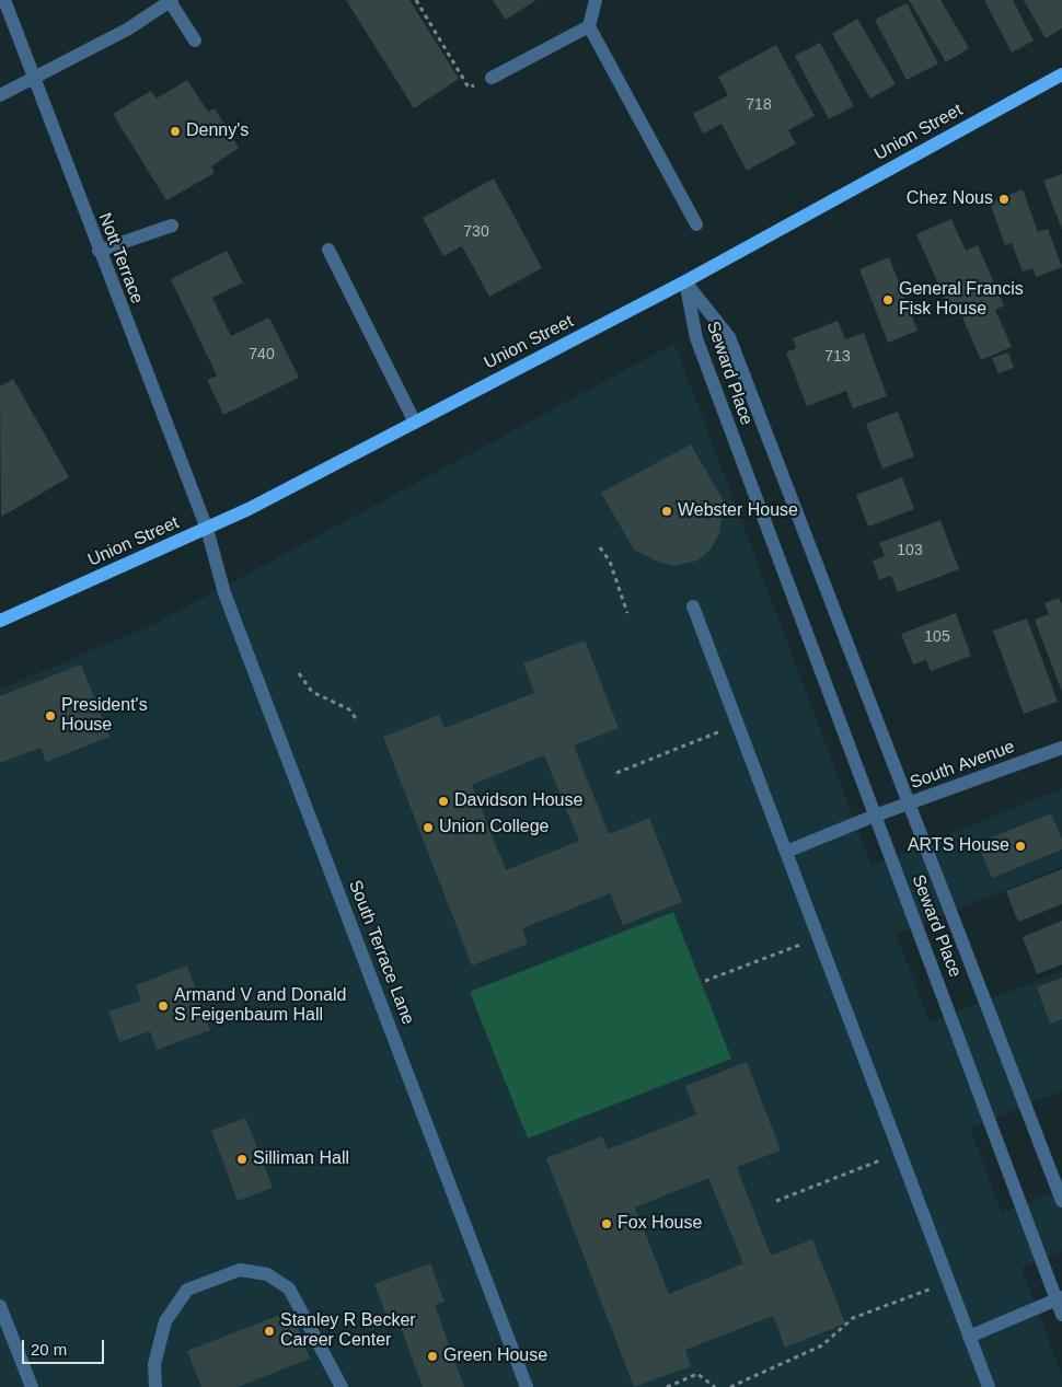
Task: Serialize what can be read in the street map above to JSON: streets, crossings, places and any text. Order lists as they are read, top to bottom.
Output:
{
  "streets": {
    "main road": ["Union Street"],
    "street": [
      "Nott Terrace",
      "Seward Place",
      "South Avenue",
      "South Terrace Lane"
    ]
  },
  "crossings": [
    ["Union Street", "Nott Terrace"],
    ["Union Street", "Seward Place"],
    ["Union Street", "South Terrace Lane"],
    ["Nott Terrace", "South Terrace Lane"],
    ["Seward Place", "South Avenue"]
  ],
  "places": [
    "Denny's",
    "Chez Nous",
    "General Francis Fisk House",
    "Webster House",
    "President's House",
    "Davidson House",
    "Union College",
    "ARTS House",
    "Armand V and Donald S Feigenbaum Hall",
    "Silliman Hall",
    "Fox House",
    "Stanley R Becker Career Center",
    "Green House"
  ],
  "house_numbers": [
    "718",
    "730",
    "740",
    "713",
    "103",
    "105"
  ],
  "scale_bar": "20 m"
}
